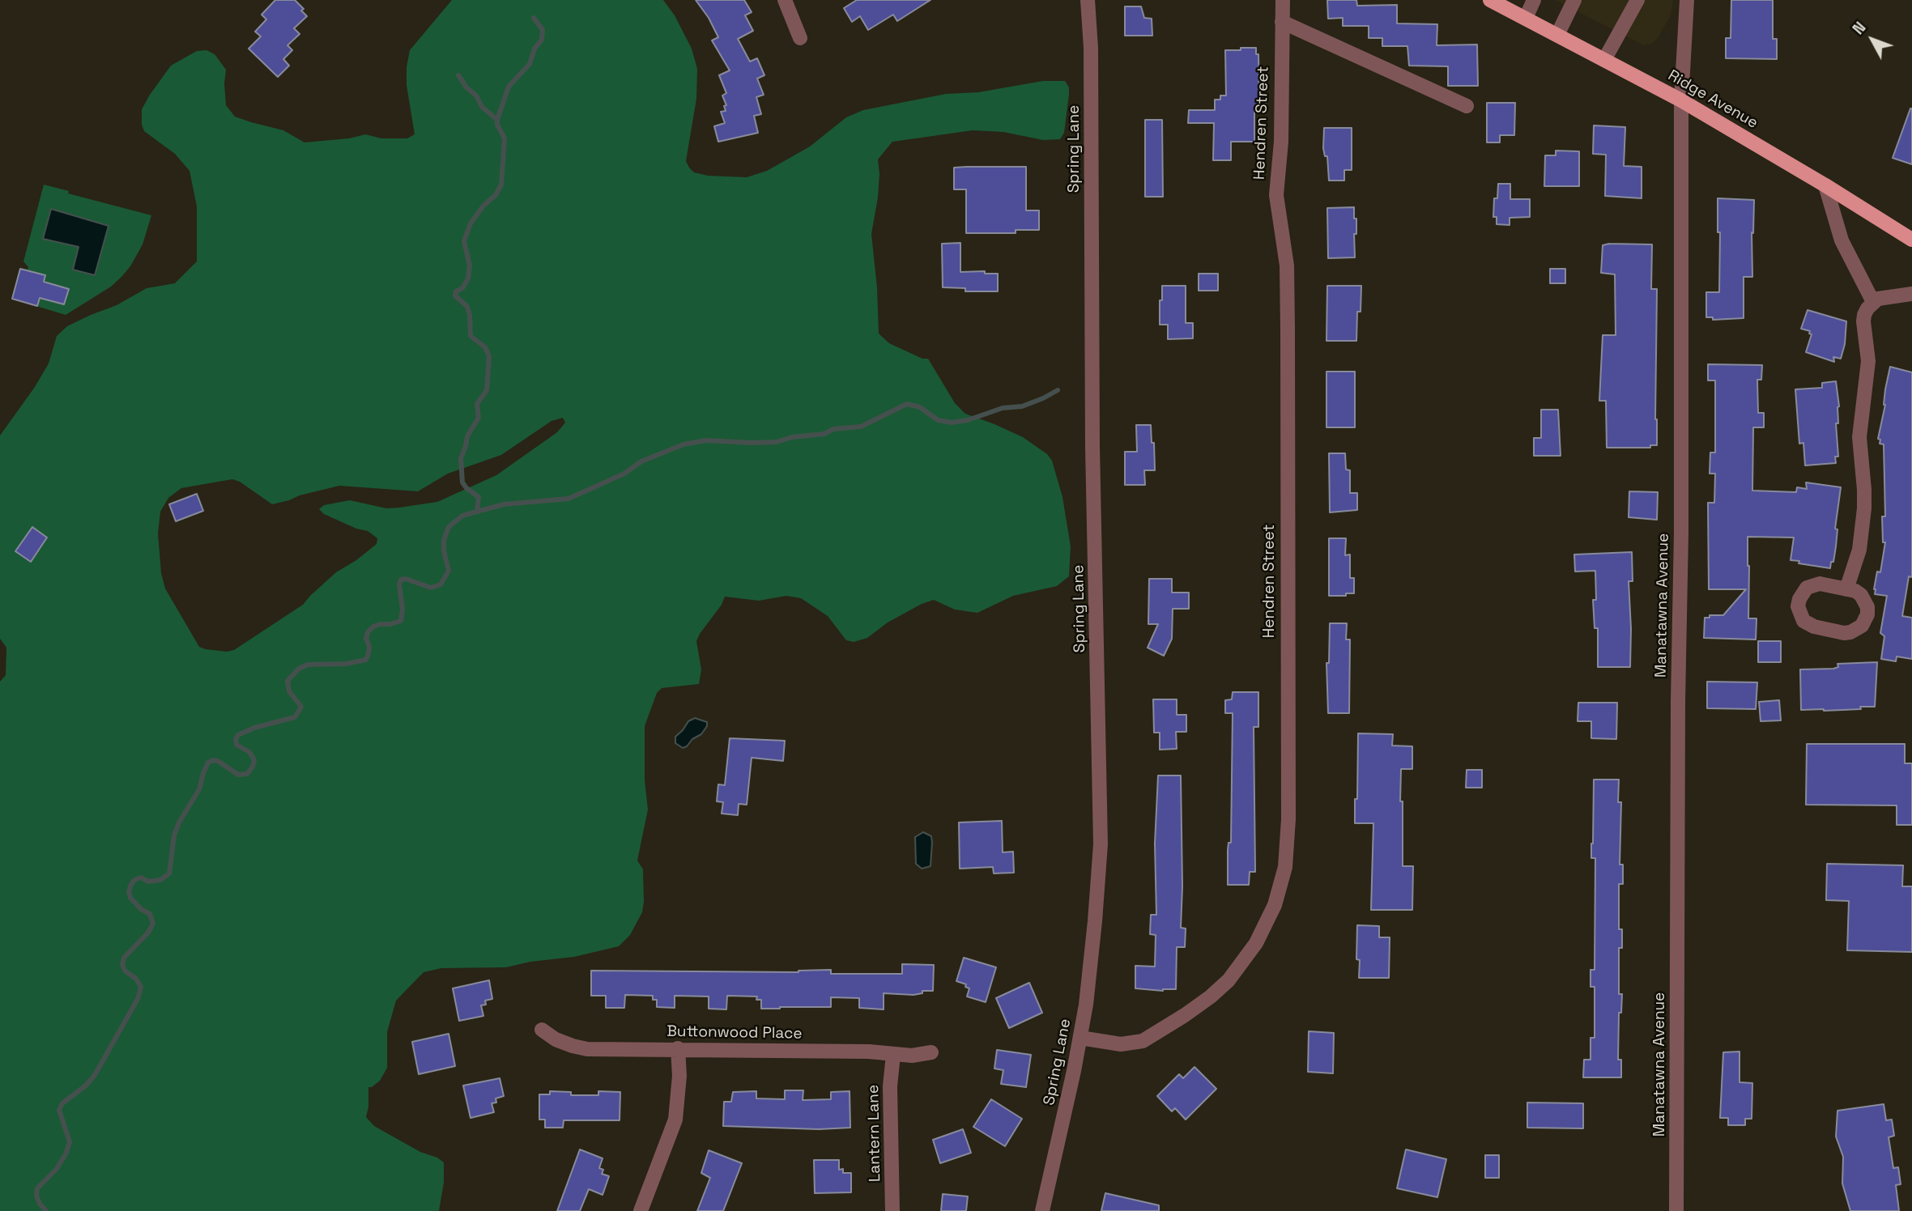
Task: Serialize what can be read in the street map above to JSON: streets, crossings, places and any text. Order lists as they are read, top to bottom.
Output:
{
  "streets": {
    "main road": ["Ridge Avenue"],
    "street": [
      "Hendren Street",
      "Spring Lane",
      "Manatawna Avenue",
      "Buttonwood Place",
      "Lantern Lane"
    ]
  },
  "crossings": [
    ["Ridge Avenue", "Manatawna Avenue"],
    ["Hendren Street", "Spring Lane"],
    ["Buttonwood Place", "Lantern Lane"]
  ],
  "north": "top left"
}
